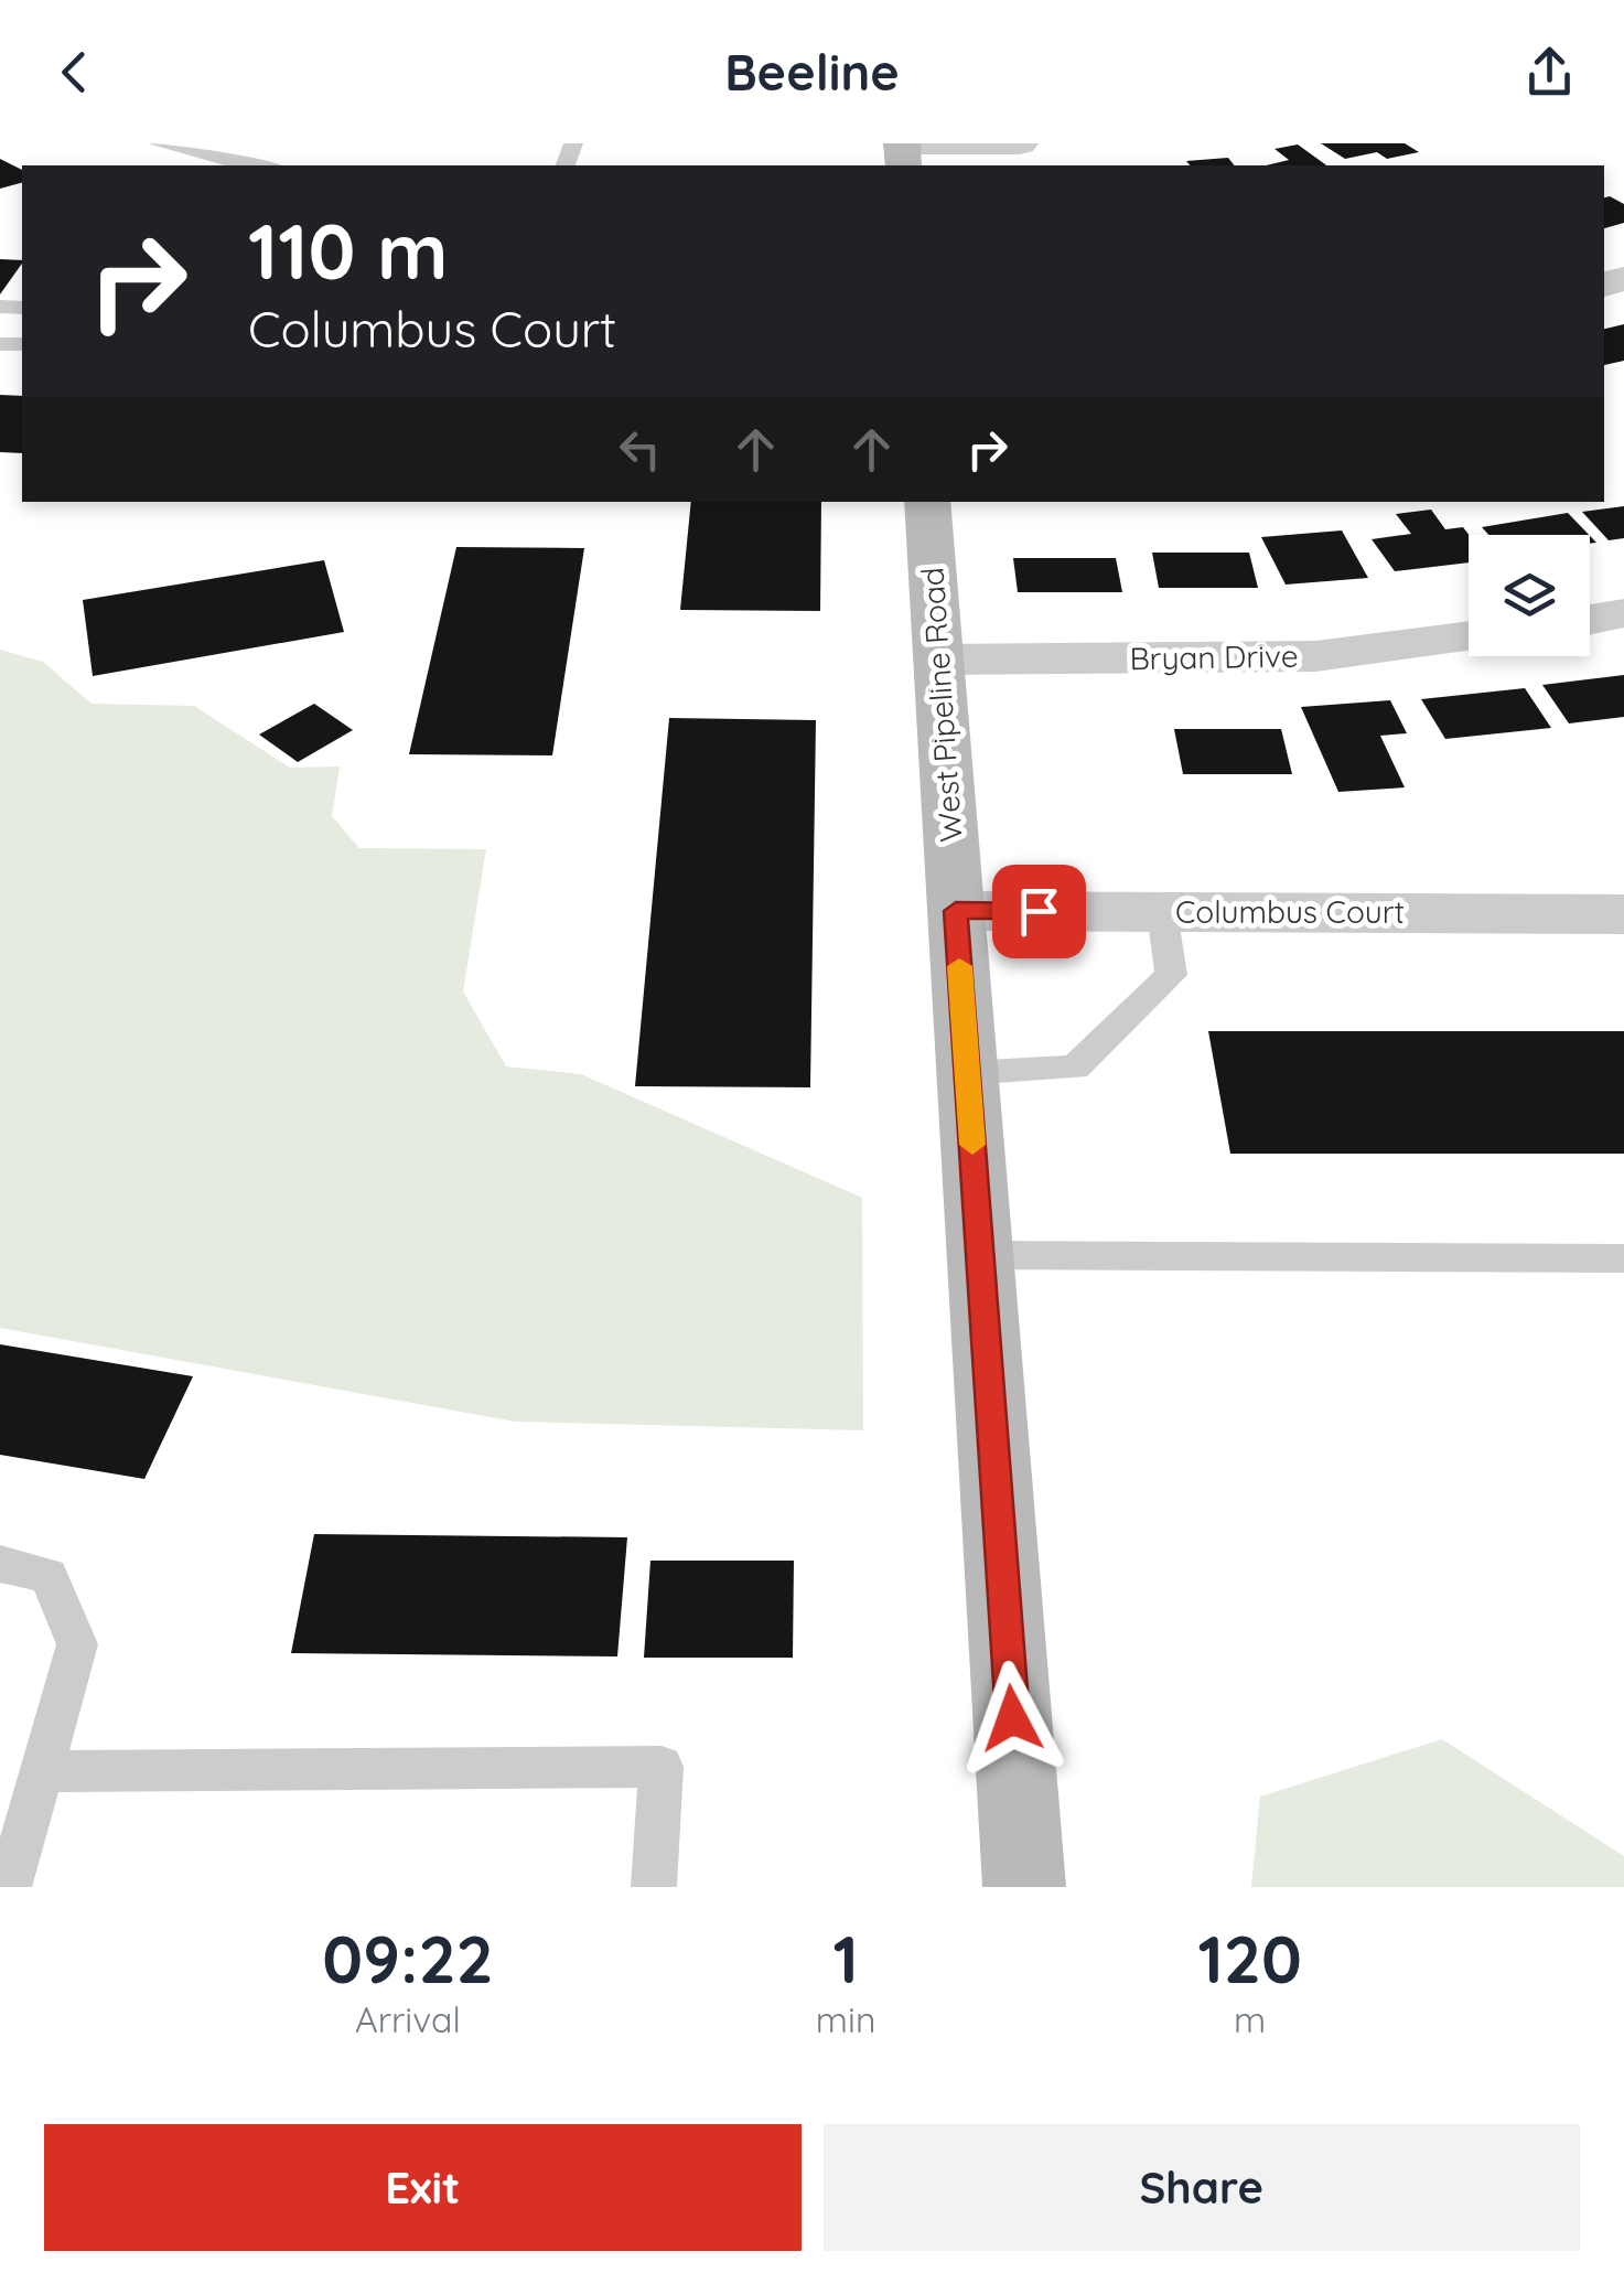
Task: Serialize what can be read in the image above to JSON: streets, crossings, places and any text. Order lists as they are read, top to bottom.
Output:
{
  "streets": {
    "main road": ["West Pipeline Road"],
    "street": ["Bryan Drive", "Columbus Court"]
  },
  "crossings": [
    ["Bryan Drive", "West Pipeline Road"],
    ["West Pipeline Road", "Columbus Court"]
  ],
  "page": {
    "header": "Beeline",
    "turn": ["110 m", "Columbus Court"],
    "eta": [
      "09:22",
      "Arrival",
      "1",
      "min",
      "120",
      "m"
    ],
    "buttons": ["Exit", "Share"]
  }
}
